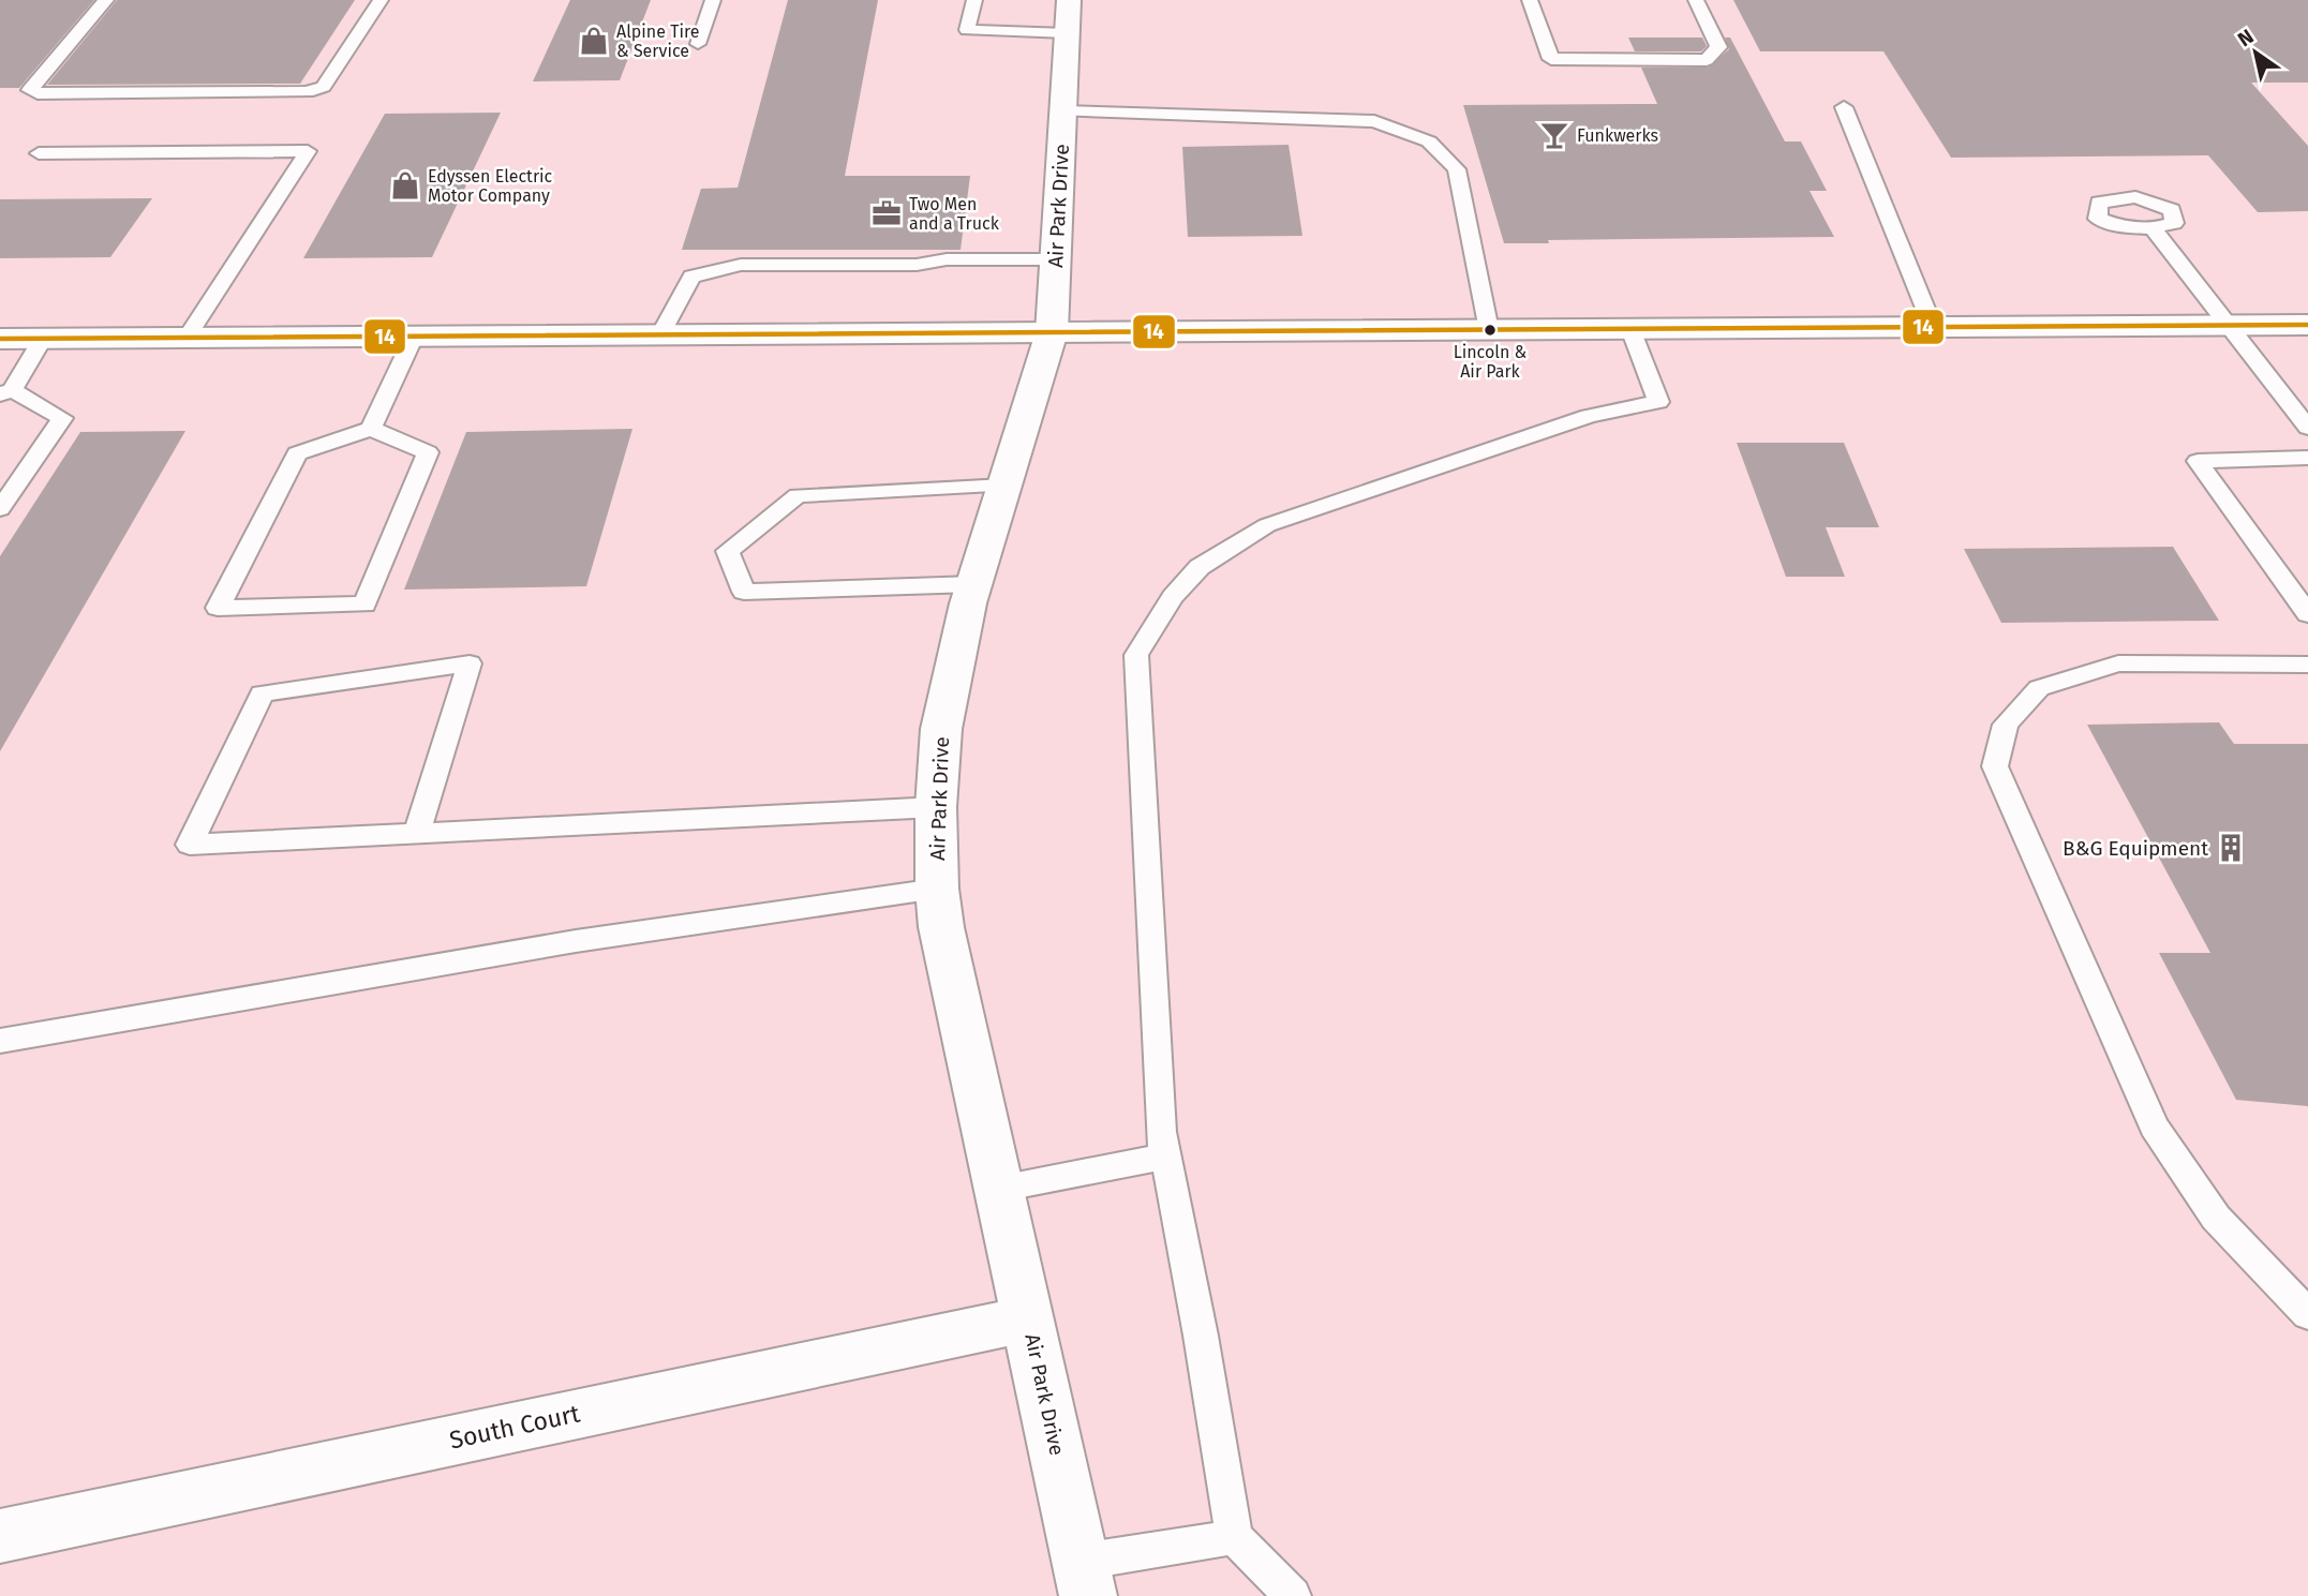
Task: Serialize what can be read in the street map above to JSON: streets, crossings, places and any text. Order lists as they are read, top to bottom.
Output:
{
  "streets": {
    "street": ["Air Park Drive", "South Court"]
  },
  "crossings": [
    ["Air Park Drive", "South Court"]
  ],
  "places": {
    "shop": ["Alpine Tire & Service", "Edyssen Electric Motor Company"],
    "bar": ["Funkwerks"],
    "office": ["Two Men and a Truck"],
    "other": ["Lincoln & Air Park"],
    "building": ["B&G Equipment"]
  },
  "lines": ["transit line 14"],
  "north": "top left"
}
